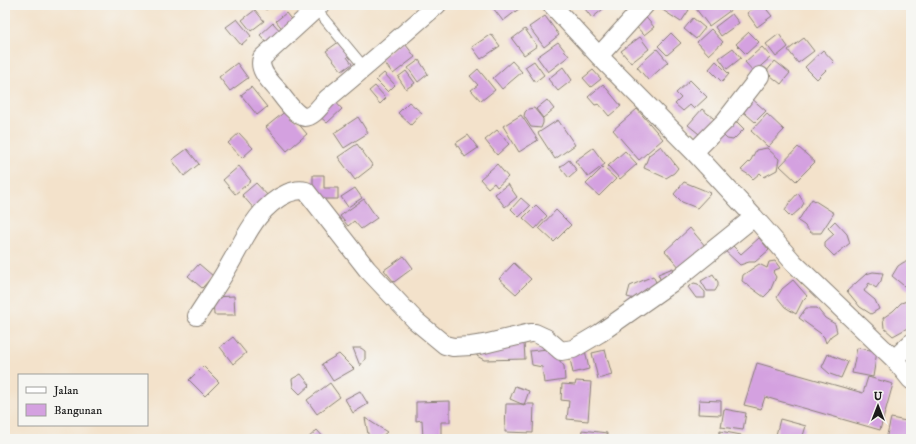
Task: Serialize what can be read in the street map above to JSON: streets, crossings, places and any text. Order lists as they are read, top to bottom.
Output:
{
  "legend": ["Jalan", "Bangunan"],
  "north": "top"
}
